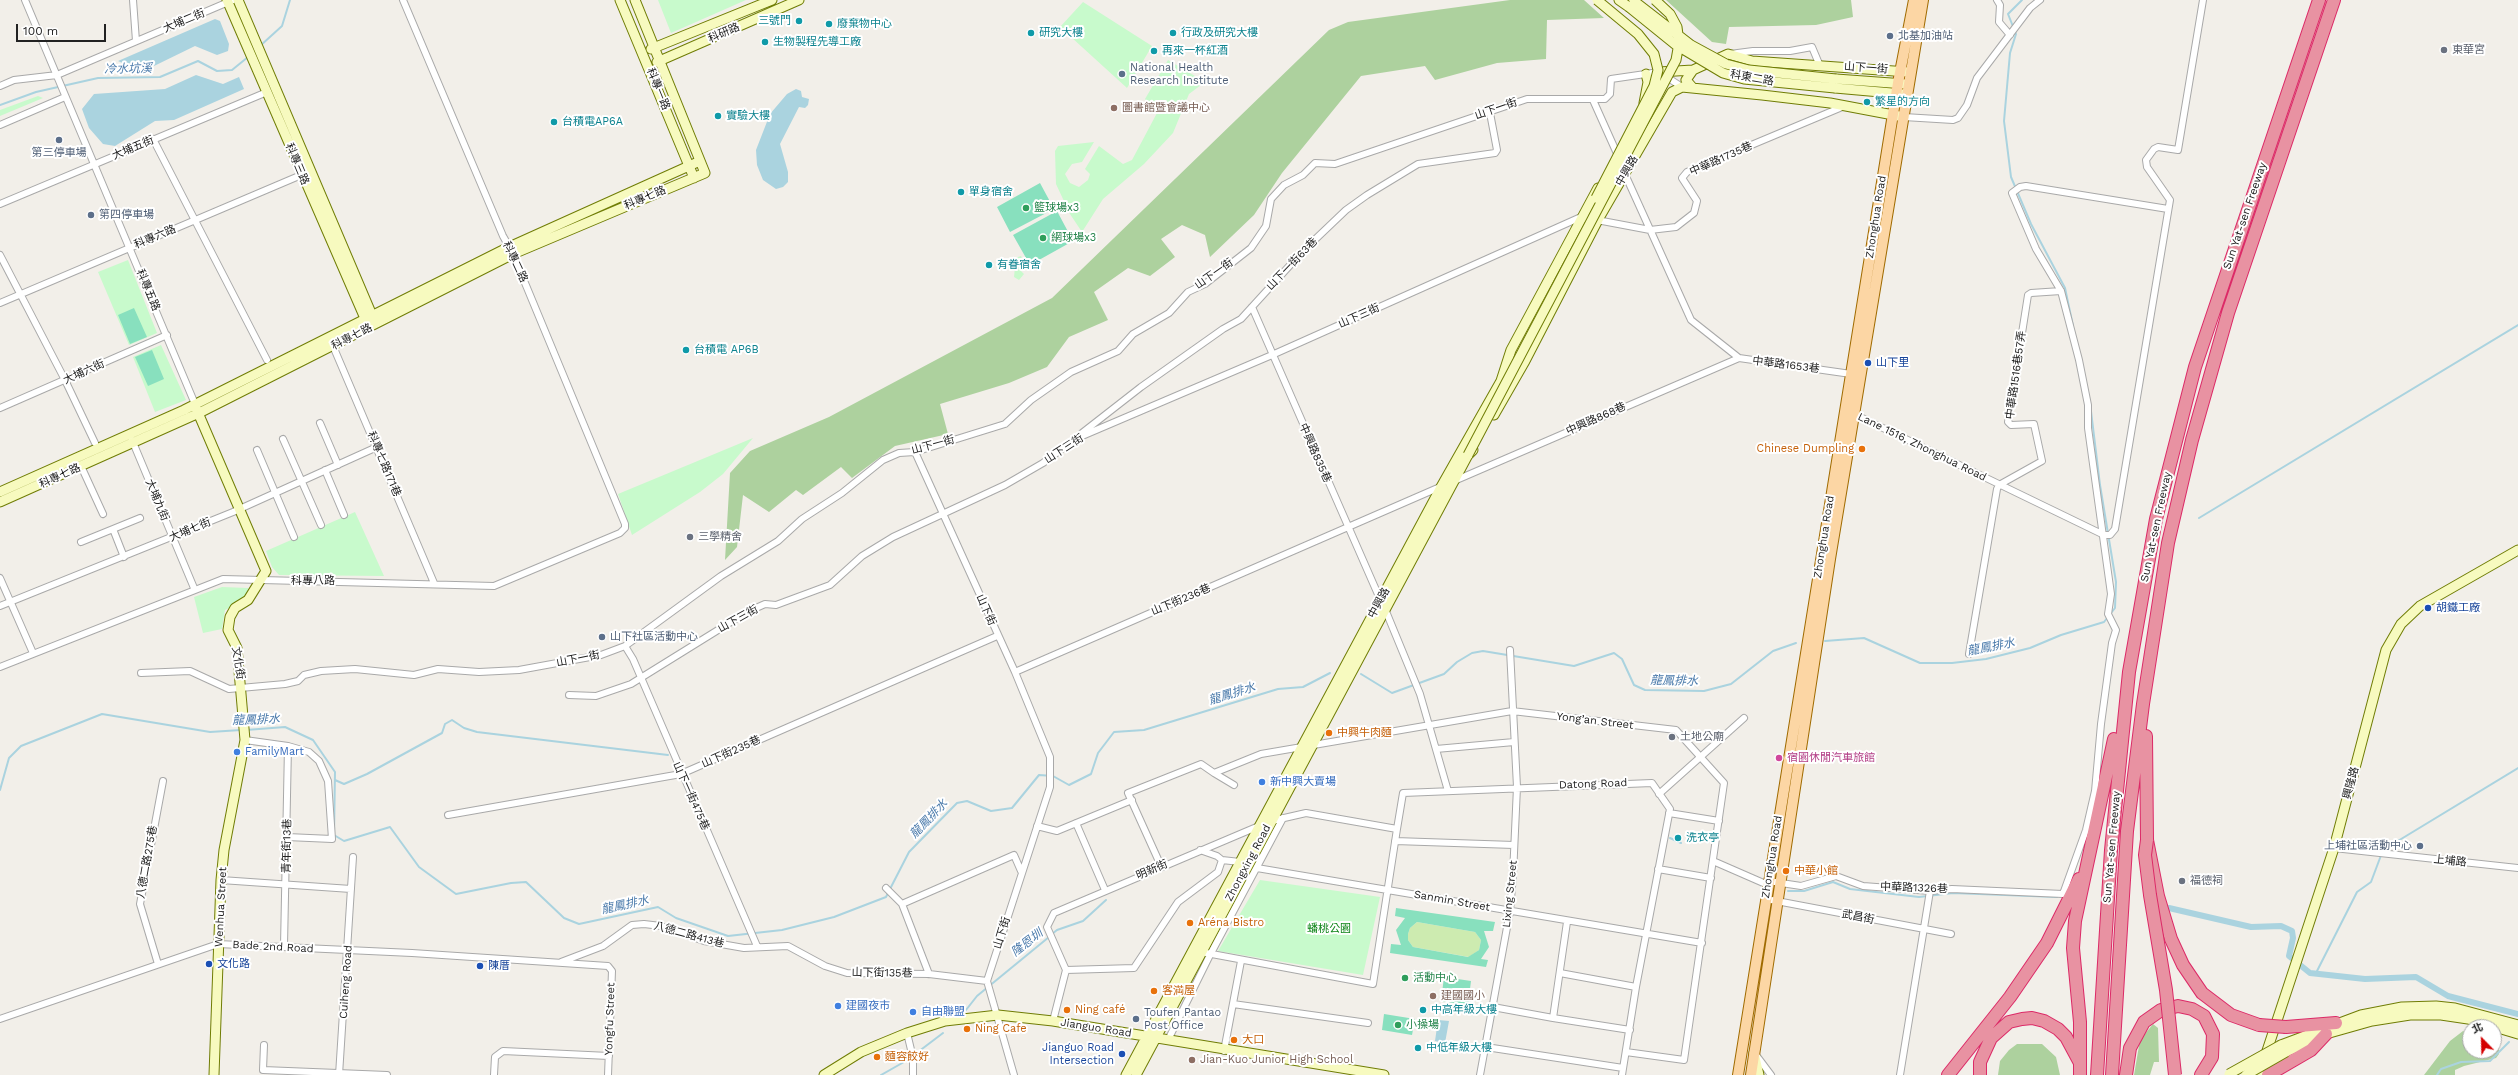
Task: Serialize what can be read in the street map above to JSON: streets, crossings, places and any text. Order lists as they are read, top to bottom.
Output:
{
  "streets": {
    "highway": ["Sun Yat-sen Freeway"],
    "main road": ["Zhonghua Road"],
    "street": [
      "大埔二街",
      "科研路",
      "山下一街",
      "科東二路",
      "科專一路",
      "大埔五街",
      "中華路1735巷",
      "科專三路",
      "中興路",
      "科專七路",
      "科專六路",
      "科專二路",
      "山下一街63巷",
      "科專五路",
      "山下三街",
      "中華路1653巷",
      "大埔六街",
      "中華路1516巷57弄",
      "中興路868巷",
      "Lane 1516, Zhonghua Road",
      "中興路835巷",
      "科專七路171巷",
      "大埔九街",
      "大埔七街",
      "科專八路",
      "山下街236巷",
      "山下街",
      "文化街",
      "Yong’an Street",
      "山下街235巷",
      "興隆路",
      "Datong Road",
      "山下一街475巷",
      "青年街13巷",
      "上埔路",
      "八德二路275巷",
      "Zhongxing Road",
      "明新街",
      "中華路1326巷",
      "Lixing Street",
      "Sanmin Street",
      "Wenhua Street",
      "武昌街",
      "八德二路413巷",
      "Bade 2nd Road",
      "山下街135巷",
      "Cuiheng Road",
      "Yongfu Street",
      "Jianguo Road"
    ]
  },
  "crossings": [
    ["大埔二街", "科專三路"],
    ["大埔二街", "科專五路"],
    ["科研路", "科專一路"],
    ["山下一街", "中興路"],
    ["山下一街", "Zhonghua Road"],
    ["山下一街", "山下一街63巷"],
    ["山下一街", "中華路1653巷"],
    ["山下一街", "山下街"],
    ["山下一街", "文化街"],
    ["山下一街", "山下一街475巷"],
    ["科東二路", "Zhonghua Road"],
    ["科專一路", "科專七路"],
    ["大埔五街", "科專三路"],
    ["大埔五街", "科專五路"],
    ["中華路1735巷", "山下三街"],
    ["中華路1735巷", "中華路1653巷"],
    ["科專三路", "科專七路"],
    ["科專三路", "科專六路"],
    ["中興路", "山下三街"],
    ["中興路", "中華路1653巷"],
    ["中興路", "中興路868巷"],
    ["中興路", "中興路835巷"],
    ["中興路", "山下街236巷"],
    ["中興路", "Yong’an Street"],
    ["中興路", "Zhongxing Road"],
    ["中興路", "明新街"],
    ["科專七路", "科專二路"],
    ["科專七路", "科專五路"],
    ["科專七路", "科專七路171巷"],
    ["科專七路", "大埔九街"],
    ["Zhonghua Road", "中華路1653巷"],
    ["Zhonghua Road", "Lane 1516, Zhonghua Road"],
    ["Zhonghua Road", "中華路1326巷"],
    ["Zhonghua Road", "武昌街"],
    ["科專六路", "科專五路"],
    ["科專二路", "科專八路"],
    ["山下一街63巷", "山下三街"],
    ["山下一街63巷", "中興路835巷"],
    ["科專五路", "大埔六街"],
    ["科專五路", "大埔七街"],
    ["科專五路", "科專八路"],
    ["科專五路", "文化街"],
    ["山下三街", "中華路1653巷"],
    ["山下三街", "中興路835巷"],
    ["山下三街", "山下街"],
    ["山下三街", "山下一街475巷"],
    ["中華路1653巷", "中興路868巷"],
    ["中華路1516巷57弄", "Lane 1516, Zhonghua Road"],
    ["Lane 1516, Zhonghua Road", "中華路1326巷"],
    ["中興路835巷", "山下街236巷"],
    ["科專七路171巷", "大埔七街"],
    ["科專七路171巷", "科專八路"],
    ["大埔九街", "大埔七街"],
    ["大埔九街", "科專八路"],
    ["科專八路", "文化街"],
    ["山下街236巷", "山下街"],
    ["山下街", "山下街235巷"],
    ["山下街", "山下街135巷"],
    ["文化街", "Wenhua Street"],
    ["Yong’an Street", "中華路1326巷"],
    ["Yong’an Street", "Lixing Street"],
    ["Yong’an Street", "Sanmin Street"],
    ["山下街235巷", "山下一街475巷"],
    ["興隆路", "上埔路"],
    ["Datong Road", "Lixing Street"],
    ["山下一街475巷", "八德二路413巷"],
    ["山下一街475巷", "山下街135巷"],
    ["青年街13巷", "Bade 2nd Road"],
    ["八德二路275巷", "Bade 2nd Road"],
    ["Zhongxing Road", "明新街"],
    ["Zhongxing Road", "Jianguo Road"],
    ["Lixing Street", "Sanmin Street"],
    ["Wenhua Street", "Bade 2nd Road"],
    ["八德二路413巷", "Bade 2nd Road"],
    ["八德二路413巷", "山下街135巷"],
    ["八德二路413巷", "Yongfu Street"],
    ["Bade 2nd Road", "Cuiheng Road"],
    ["Bade 2nd Road", "Yongfu Street"]
  ],
  "water": ["冷水坑溪", "龍鳳排水", "隆恩圳"],
  "parks": ["蟠桃公園"],
  "places": [
    "三號門",
    "廢棄物中心",
    "研究大樓",
    "行政及研究大樓",
    "北基加油站",
    "生物製程先導工廠",
    "東華宮",
    "再來一杯紅酒",
    "National Health Research Institute",
    "繁星的方向",
    "圖書館暨會議中心",
    "實驗大樓",
    "台積電AP6A",
    "第三停車場",
    "單身宿舍",
    "籃球場x3",
    "第四停車場",
    "網球場x3",
    "有眷宿舍",
    "台積電 AP6B",
    "山下里",
    "Chinese Dumpling",
    "三學精舍",
    "胡鐵工廠",
    "山下社區活動中心",
    "中興牛肉麵",
    "土地公廟",
    "FamilyMart",
    "宿園休閒汽車旅館",
    "新中興大賣場",
    "洗衣亭",
    "上埔社區活動中心",
    "中華小館",
    "福德祠",
    "Aréna Bistro",
    "文化路",
    "陳厝",
    "活動中心",
    "客満屋",
    "建國國小",
    "建國夜市",
    "Ning café",
    "中高年級大樓",
    "自由聯盟",
    "Toufen Pantao Post Office",
    "小操場",
    "Ning Cafe",
    "大口",
    "中低年級大樓",
    "Jianguo Road Intersection",
    "麵容餃好",
    "Jian-Kuo Junior High School"
  ],
  "scale_bar": "100 m",
  "north": "top left"
}
